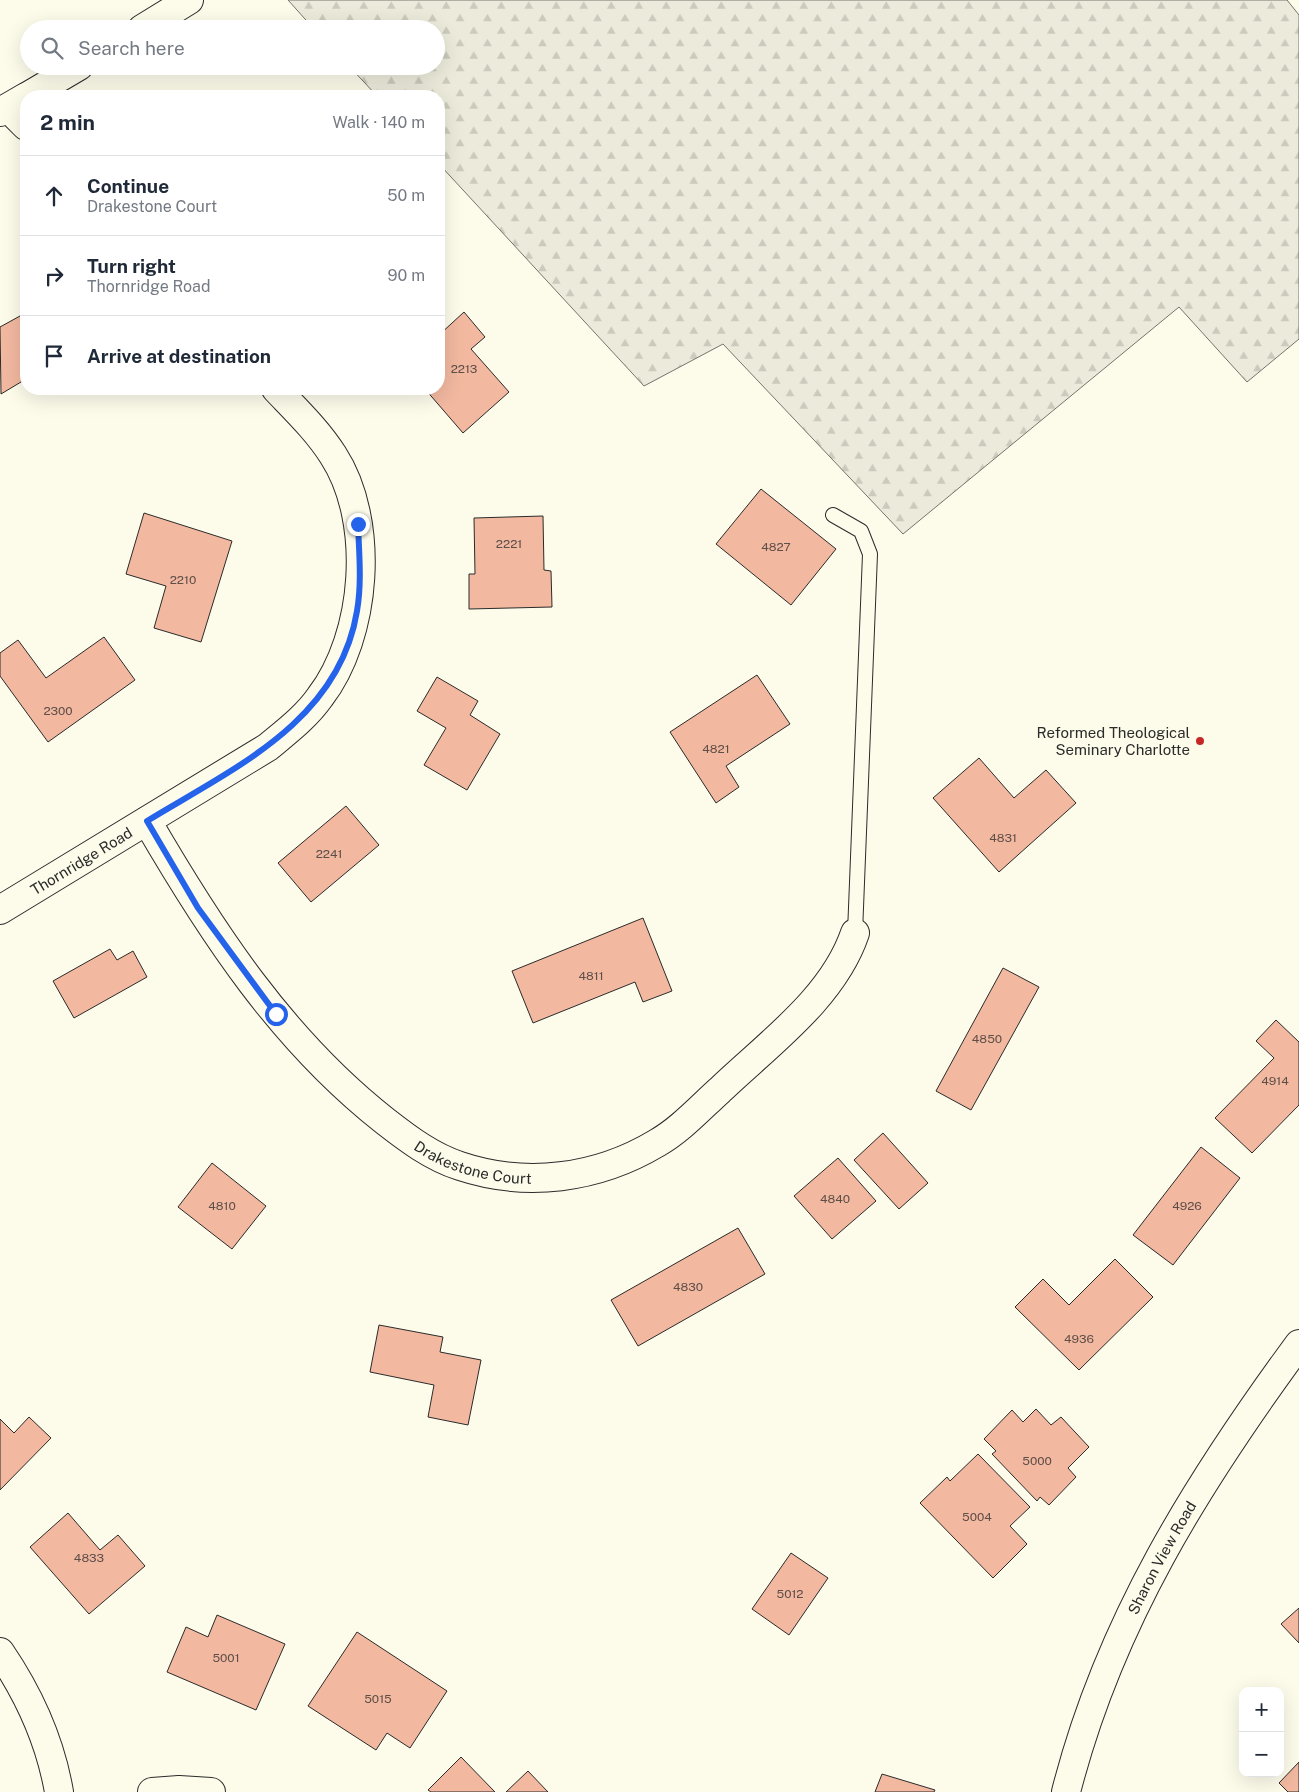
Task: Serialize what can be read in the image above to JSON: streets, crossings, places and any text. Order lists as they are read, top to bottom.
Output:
{
  "streets": {
    "street": ["Thornridge Road", "Drakestone Court", "Sharon View Road"]
  },
  "crossings": [
    ["Thornridge Road", "Drakestone Court"]
  ],
  "places": ["Reformed Theological Seminary Charlotte"],
  "house_numbers": [
    "2213",
    "2221",
    "4827",
    "2210",
    "2300",
    "4821",
    "4831",
    "2241",
    "4811",
    "4850",
    "4914",
    "4840",
    "4810",
    "4926",
    "4830",
    "4936",
    "5000",
    "5004",
    "4833",
    "5012",
    "5001",
    "5015"
  ],
  "page": {
    "search": "Search here",
    "heading": ["2 min", "Walk · 140 m"],
    "list": [
      ["Continue", "Drakestone Court", "50 m"],
      ["Turn right", "Thornridge Road", "90 m"],
      "Arrive at destination"
    ],
    "map_buttons": ["+", "−"]
  }
}
